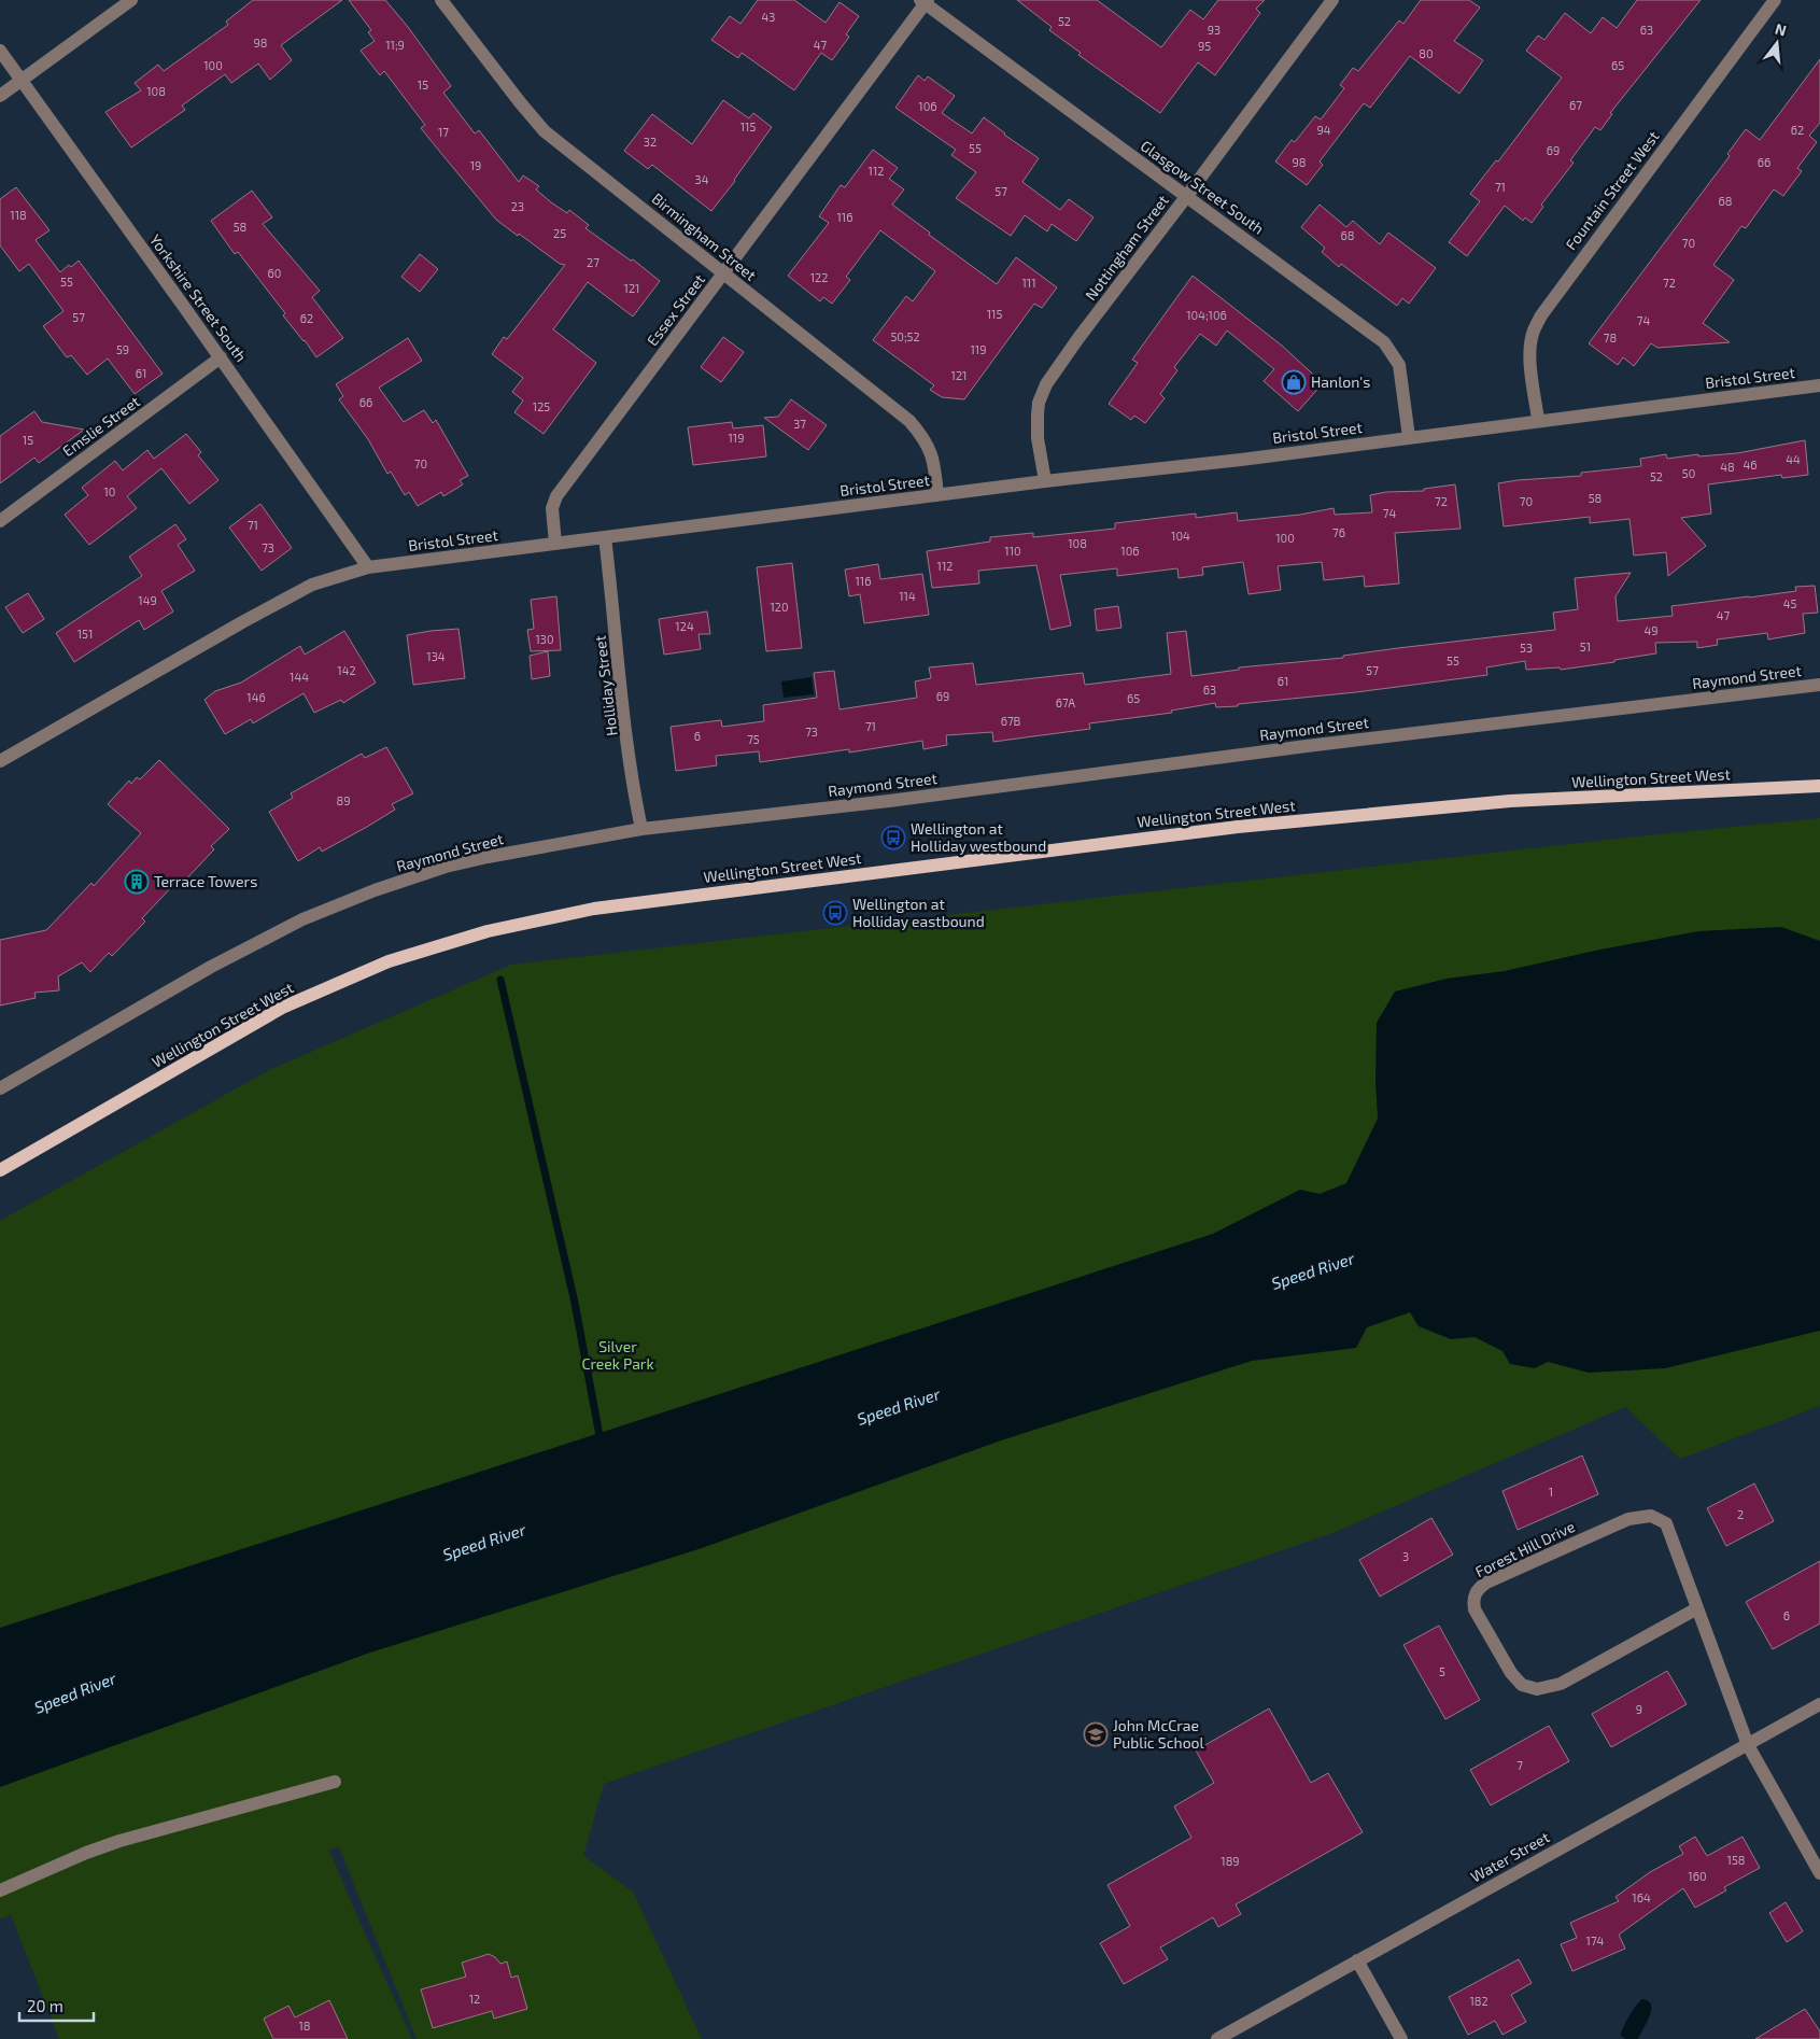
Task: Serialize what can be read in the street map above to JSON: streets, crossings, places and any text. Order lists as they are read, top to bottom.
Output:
{
  "streets": {
    "main road": ["Wellington Street West"],
    "street": [
      "Glasgow Street South",
      "Fountain Street West",
      "Birmingham Street",
      "Nottingham Street",
      "Yorkshire Street South",
      "Essex Street",
      "Bristol Street",
      "Emslie Street",
      "Raymond Street",
      "Holliday Street",
      "Forest Hill Drive",
      "Water Street"
    ]
  },
  "crossings": [
    ["Glasgow Street South", "Nottingham Street"],
    ["Glasgow Street South", "Essex Street"],
    ["Glasgow Street South", "Bristol Street"],
    ["Fountain Street West", "Bristol Street"],
    ["Birmingham Street", "Essex Street"],
    ["Birmingham Street", "Bristol Street"],
    ["Nottingham Street", "Bristol Street"],
    ["Yorkshire Street South", "Bristol Street"],
    ["Yorkshire Street South", "Emslie Street"],
    ["Essex Street", "Bristol Street"],
    ["Bristol Street", "Holliday Street"],
    ["Raymond Street", "Holliday Street"],
    ["Forest Hill Drive", "Water Street"]
  ],
  "water": ["Speed River"],
  "parks": ["Silver Creek Park"],
  "places": {
    "shop": ["Hanlon's"],
    "bus stop": ["Wellington at Holliday westbound", "Wellington at Holliday eastbound"],
    "building": ["Terrace Towers"],
    "school or university": ["John McCrae Public School"]
  },
  "house_numbers": [
    "43",
    "52",
    "93",
    "63",
    "98",
    "11;9",
    "47",
    "95",
    "80",
    "100",
    "65",
    "15",
    "108",
    "67",
    "106",
    "115",
    "94",
    "62",
    "17",
    "32",
    "55",
    "69",
    "98",
    "66",
    "19",
    "112",
    "34",
    "71",
    "57",
    "68",
    "23",
    "118",
    "116",
    "58",
    "25",
    "68",
    "70",
    "27",
    "60",
    "122",
    "55",
    "111",
    "72",
    "121",
    "115",
    "104;106",
    "57",
    "62",
    "74",
    "50;52",
    "78",
    "59",
    "119",
    "61",
    "121",
    "66",
    "125",
    "37",
    "119",
    "15",
    "44",
    "70",
    "46",
    "48",
    "50",
    "52",
    "10",
    "58",
    "72",
    "70",
    "74",
    "71",
    "76",
    "104",
    "100",
    "108",
    "73",
    "110",
    "106",
    "112",
    "116",
    "114",
    "149",
    "45",
    "120",
    "47",
    "124",
    "49",
    "151",
    "130",
    "51",
    "53",
    "134",
    "55",
    "142",
    "57",
    "144",
    "61",
    "63",
    "69",
    "146",
    "65",
    "67A",
    "67B",
    "71",
    "73",
    "6",
    "75",
    "89",
    "1",
    "2",
    "3",
    "6",
    "5",
    "9",
    "7",
    "158",
    "189",
    "160",
    "164",
    "174",
    "12",
    "182",
    "18"
  ],
  "scale_bar": "20 m",
  "north": "top"
}
